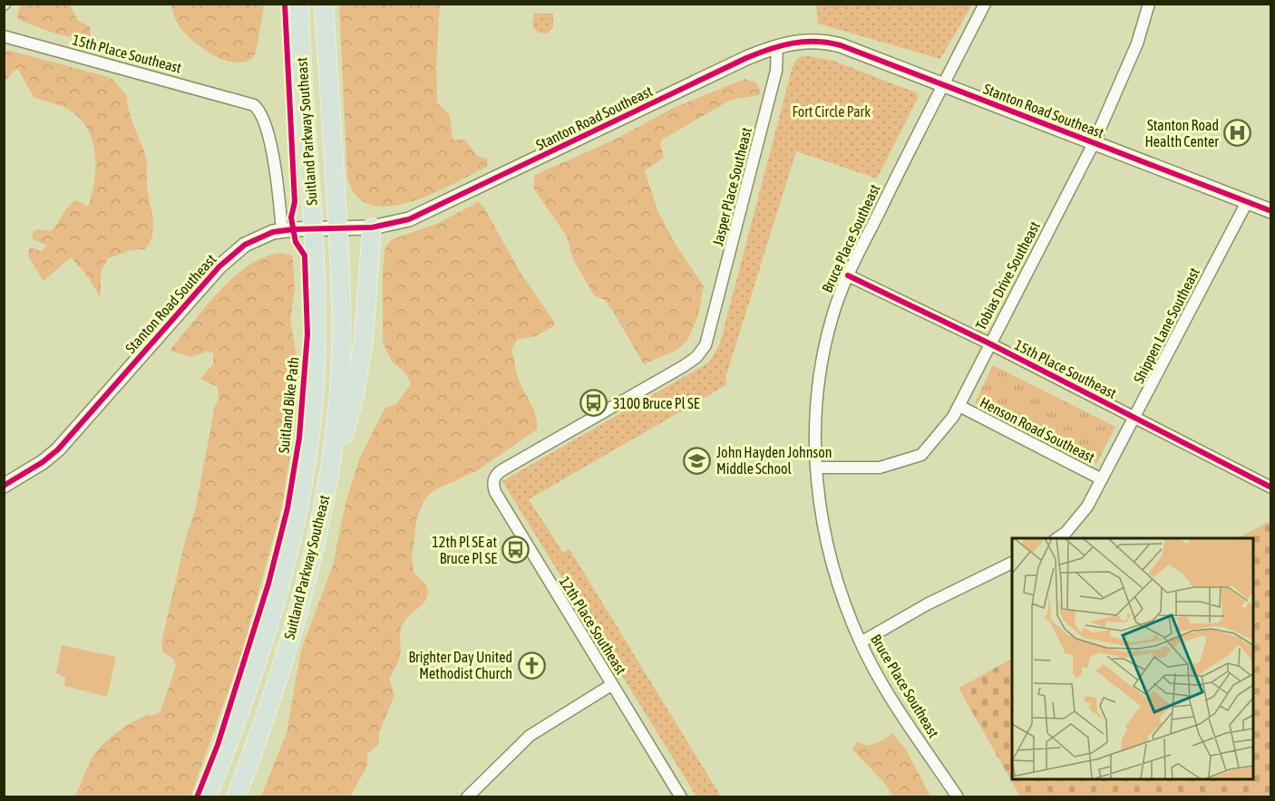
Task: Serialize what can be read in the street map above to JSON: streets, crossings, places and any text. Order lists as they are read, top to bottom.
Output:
{
  "streets": {
    "highway": ["Suitland Parkway Southeast"],
    "street": [
      "15th Place Southeast",
      "Stanton Road Southeast",
      "Jasper Place Southeast",
      "Bruce Place Southeast",
      "Tobias Drive Southeast",
      "Shippen Lane Southeast",
      "Henson Road Southeast",
      "12th Place Southeast"
    ],
    "cycle path": ["Suitland Bike Path"]
  },
  "crossings": [
    ["15th Place Southeast", "Stanton Road Southeast"],
    ["15th Place Southeast", "Bruce Place Southeast"],
    ["15th Place Southeast", "Tobias Drive Southeast"],
    ["15th Place Southeast", "Shippen Lane Southeast"],
    ["Stanton Road Southeast", "Suitland Parkway Southeast"],
    ["Stanton Road Southeast", "Jasper Place Southeast"],
    ["Stanton Road Southeast", "Bruce Place Southeast"],
    ["Stanton Road Southeast", "Tobias Drive Southeast"],
    ["Stanton Road Southeast", "Shippen Lane Southeast"],
    ["Jasper Place Southeast", "12th Place Southeast"],
    ["Bruce Place Southeast", "Tobias Drive Southeast"],
    ["Tobias Drive Southeast", "Henson Road Southeast"],
    ["Shippen Lane Southeast", "Henson Road Southeast"]
  ],
  "parks": ["Fort Circle Park"],
  "places": {
    "hospital": ["Stanton Road Health Center"],
    "bus stop": ["3100 Bruce Pl SE", "12th Pl SE at Bruce Pl SE"],
    "school or university": ["John Hayden Johnson Middle School"],
    "church": ["Brighter Day United Methodist Church"]
  }
}
